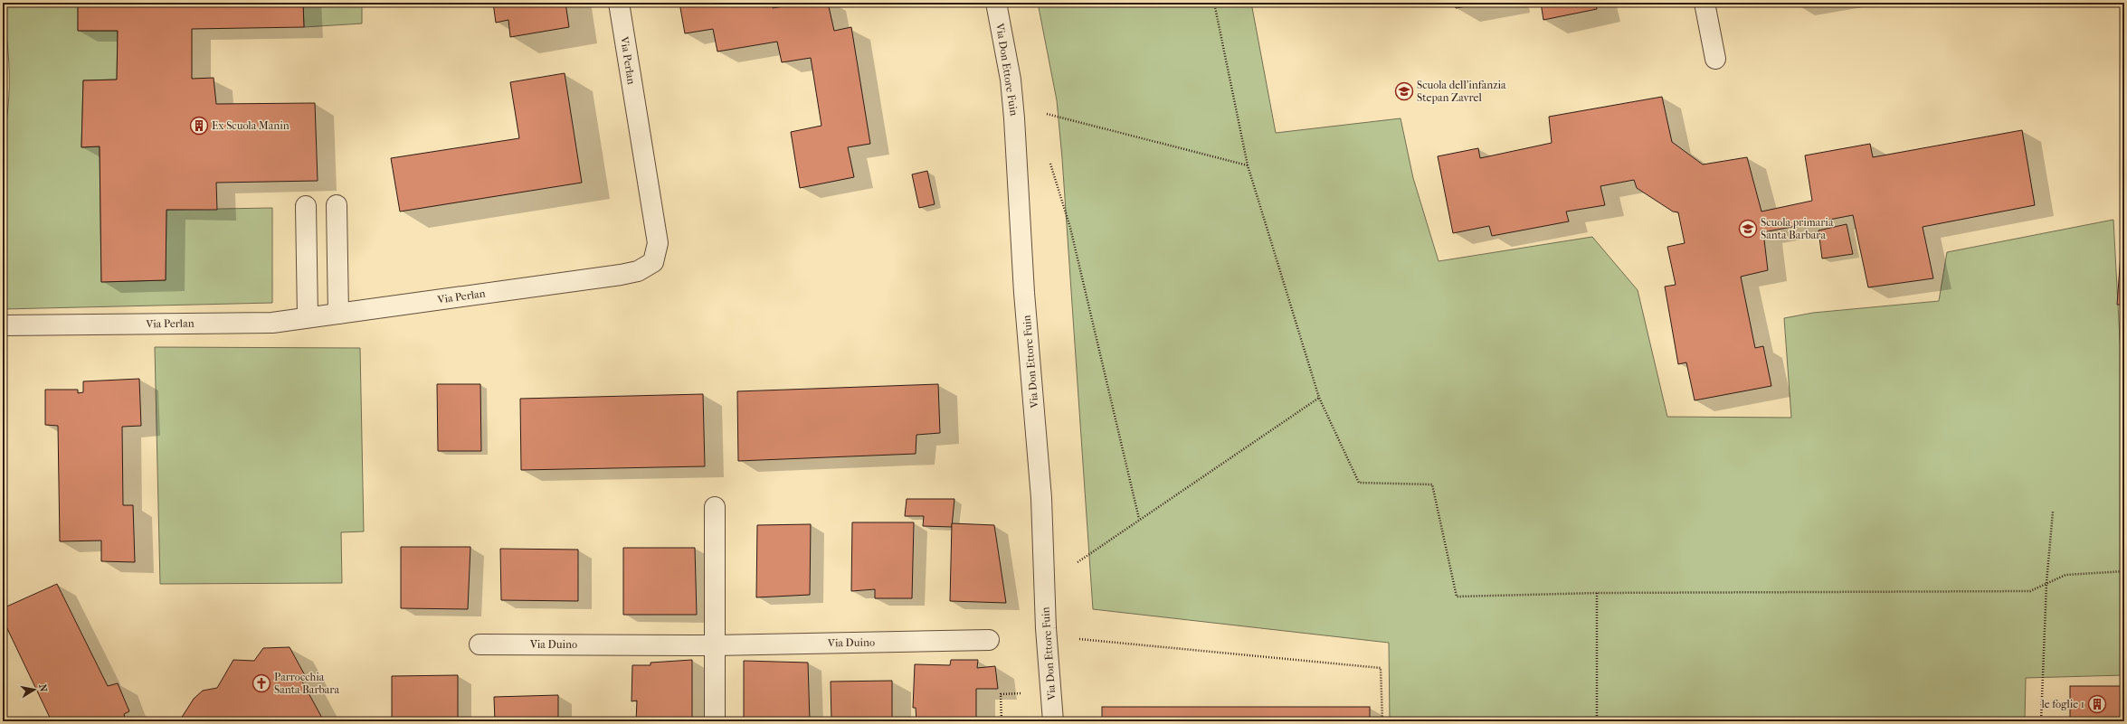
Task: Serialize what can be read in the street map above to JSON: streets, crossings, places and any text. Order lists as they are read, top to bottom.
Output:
{
  "streets": {
    "street": ["Via Perlan", "Via Don Ettore Fuin", "Via Duino"]
  },
  "places": {
    "school or university": ["Scuola dell'infanzia Stepan Zavrel", "Scuola primaria Santa Barbara"],
    "building": ["Ex Scuola Manin", "le foglie 1"],
    "church": ["Parrocchia Santa Barbara"]
  },
  "north": "right"
}
